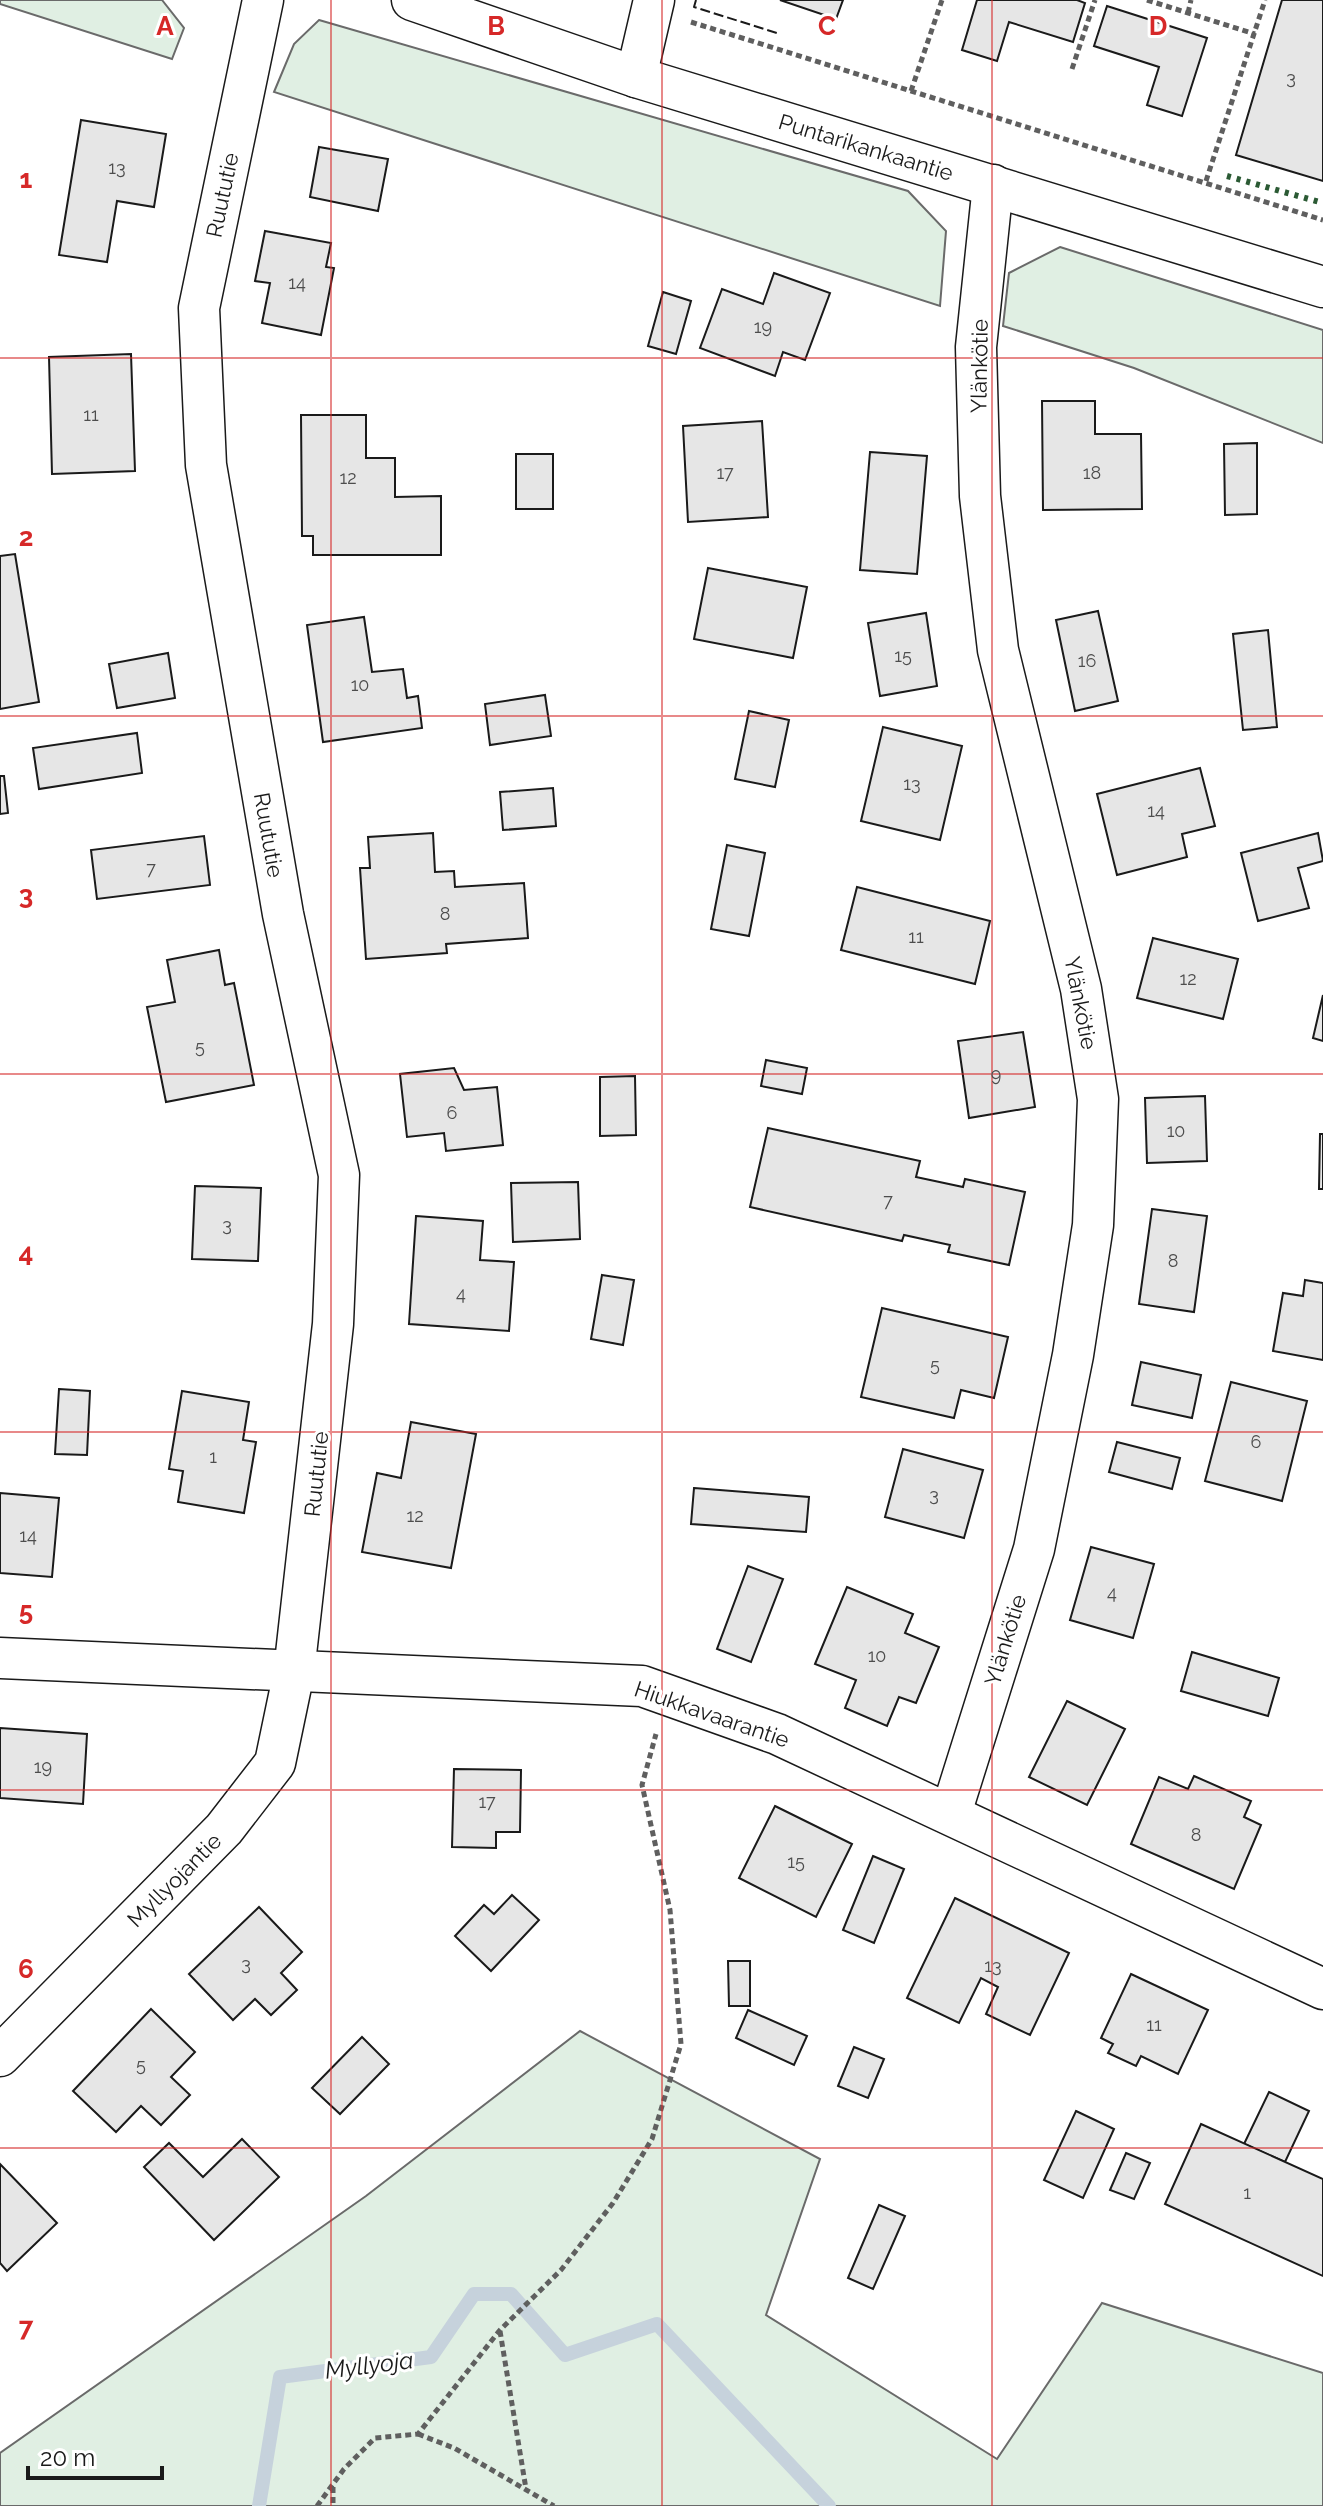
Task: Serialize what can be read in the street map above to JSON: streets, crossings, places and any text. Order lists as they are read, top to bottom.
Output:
{
  "streets": {
    "street": [
      "Puntarikankaantie",
      "Ruututie",
      "Ylänkötie",
      "Hiukkavaarantie",
      "Myllyojantie"
    ]
  },
  "crossings": [
    ["Puntarikankaantie", "Ylänkötie"],
    ["Ruututie", "Hiukkavaarantie"],
    ["Ruututie", "Myllyojantie"],
    ["Ylänkötie", "Hiukkavaarantie"],
    ["Hiukkavaarantie", "Myllyojantie"]
  ],
  "water": ["Myllyoja"],
  "house_numbers": [
    "3",
    "13",
    "14",
    "19",
    "11",
    "17",
    "18",
    "12",
    "15",
    "16",
    "10",
    "13",
    "14",
    "7",
    "8",
    "11",
    "12",
    "5",
    "9",
    "6",
    "10",
    "7",
    "3",
    "8",
    "4",
    "5",
    "6",
    "1",
    "3",
    "12",
    "14",
    "4",
    "10",
    "19",
    "17",
    "8",
    "15",
    "3",
    "13",
    "11",
    "5",
    "1"
  ],
  "scale_bar": "20 m",
  "grid": {
    "columns": [
      "A",
      "B",
      "C",
      "D"
    ],
    "rows": [
      "1",
      "2",
      "3",
      "4",
      "5",
      "6",
      "7"
    ]
  }
}
